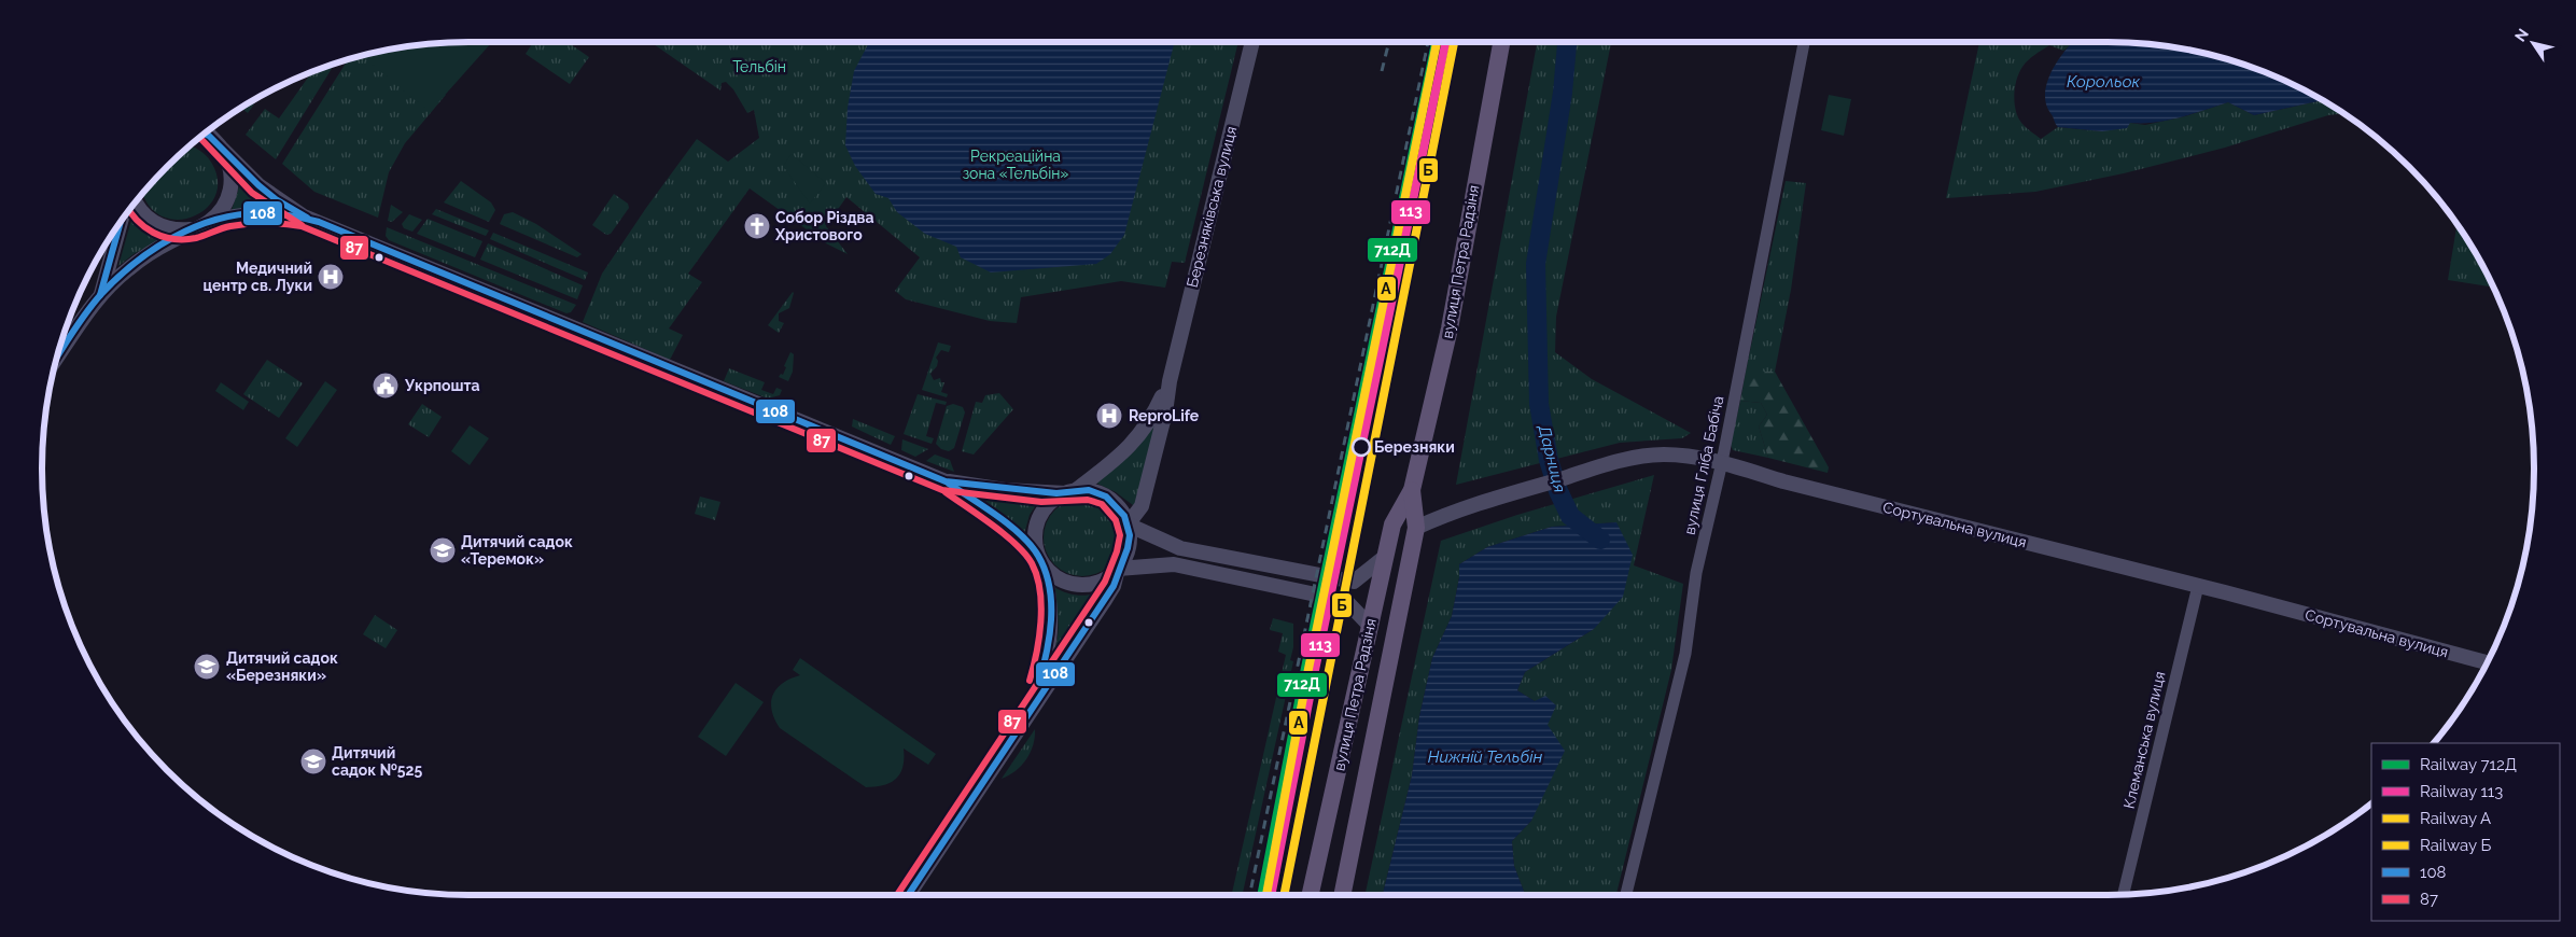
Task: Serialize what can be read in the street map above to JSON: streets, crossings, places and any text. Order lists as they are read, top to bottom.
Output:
{
  "streets": {
    "main road": ["вулиця Петра Радзіня"],
    "street": [
      "Березняківська вулиця",
      "вулиця Гліба Бабіча",
      "Сортувальна вулиця",
      "Клеманська вулиця"
    ]
  },
  "crossings": [
    ["вулиця Петра Радзіня", "Сортувальна вулиця"],
    ["вулиця Гліба Бабіча", "Сортувальна вулиця"],
    ["Сортувальна вулиця", "Клеманська вулиця"]
  ],
  "water": ["Корольок", "Дарниця", "Нижній Тельбін"],
  "parks": ["Тельбін", "Рекреаційна зона «Тельбін»"],
  "places": {
    "church": ["Собор Різдва Христового"],
    "hospital": ["Медичний центр св. Луки", "ReproLife"],
    "public building": ["Укрпошта"],
    "other": ["Березняки"],
    "school or university": ["Дитячий садок «Теремок»", "Дитячий садок «Березняки»", "Дитячий садок №525"]
  },
  "lines": [
    "rail line 712Д",
    "rail line 113",
    "rail line A",
    "rail line Б",
    "transit line 108",
    "transit line 87"
  ],
  "legend": [
    "Railway 712Д",
    "Railway 113",
    "Railway A",
    "Railway Б",
    "108",
    "87"
  ],
  "north": "top left"
}
